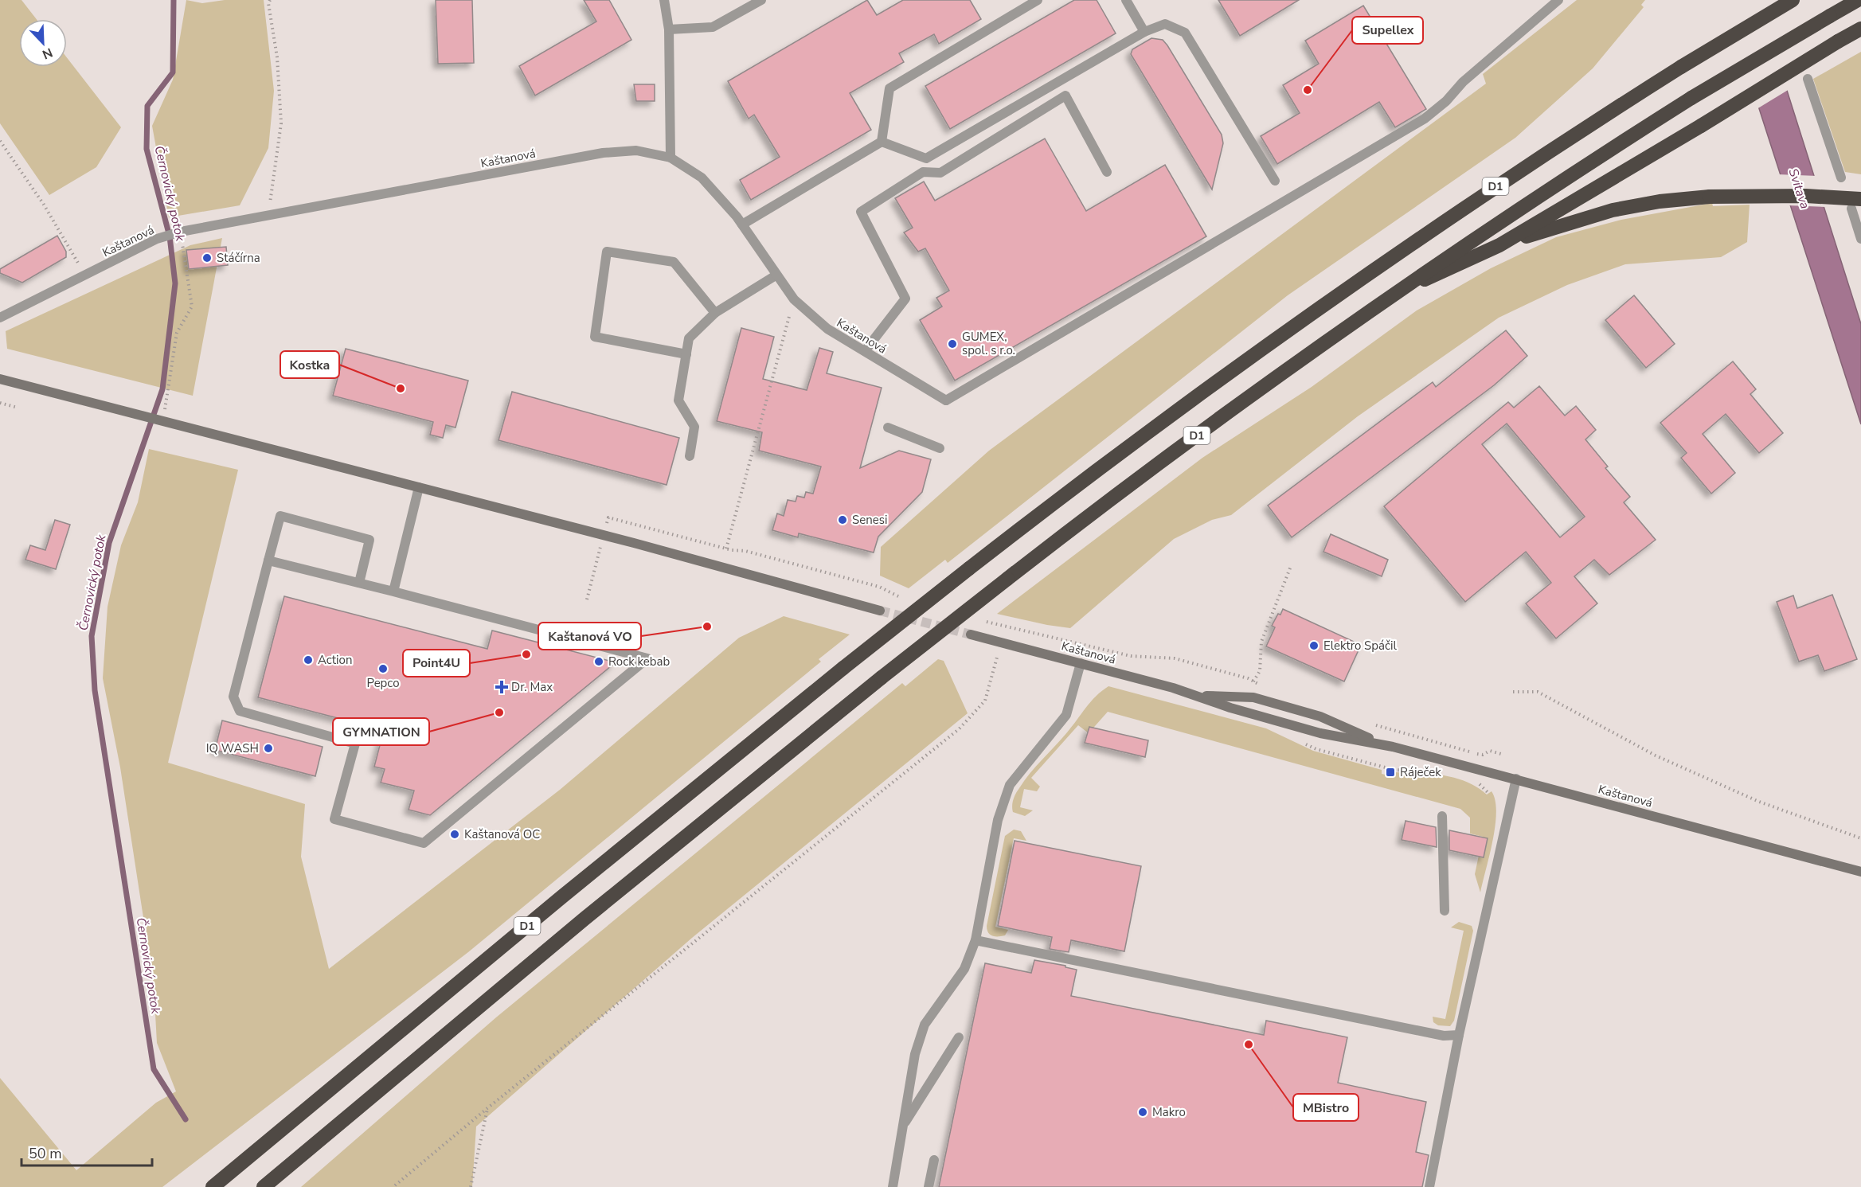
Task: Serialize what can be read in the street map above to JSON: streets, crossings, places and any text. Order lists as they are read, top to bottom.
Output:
{
  "streets": {
    "highway": ["D1"],
    "main road": ["Kaštanová"]
  },
  "water": ["Svitava", "Černovický potok"],
  "places": {
    "other": [
      "Supellex",
      "Stáčírna",
      "GUMEX, spol. s r.o.",
      "Kostka",
      "Senesi",
      "Kaštanová VO",
      "Elektro Spáčil",
      "Point4U",
      "Action",
      "Rock kebab",
      "Pepco",
      "GYMNATION",
      "IQ WASH",
      "Kaštanová OC",
      "MBistro",
      "Makro"
    ],
    "health": ["Dr. Max"],
    "transit": ["Ráječek"]
  },
  "scale_bar": "50 m",
  "north": "bottom right"
}
